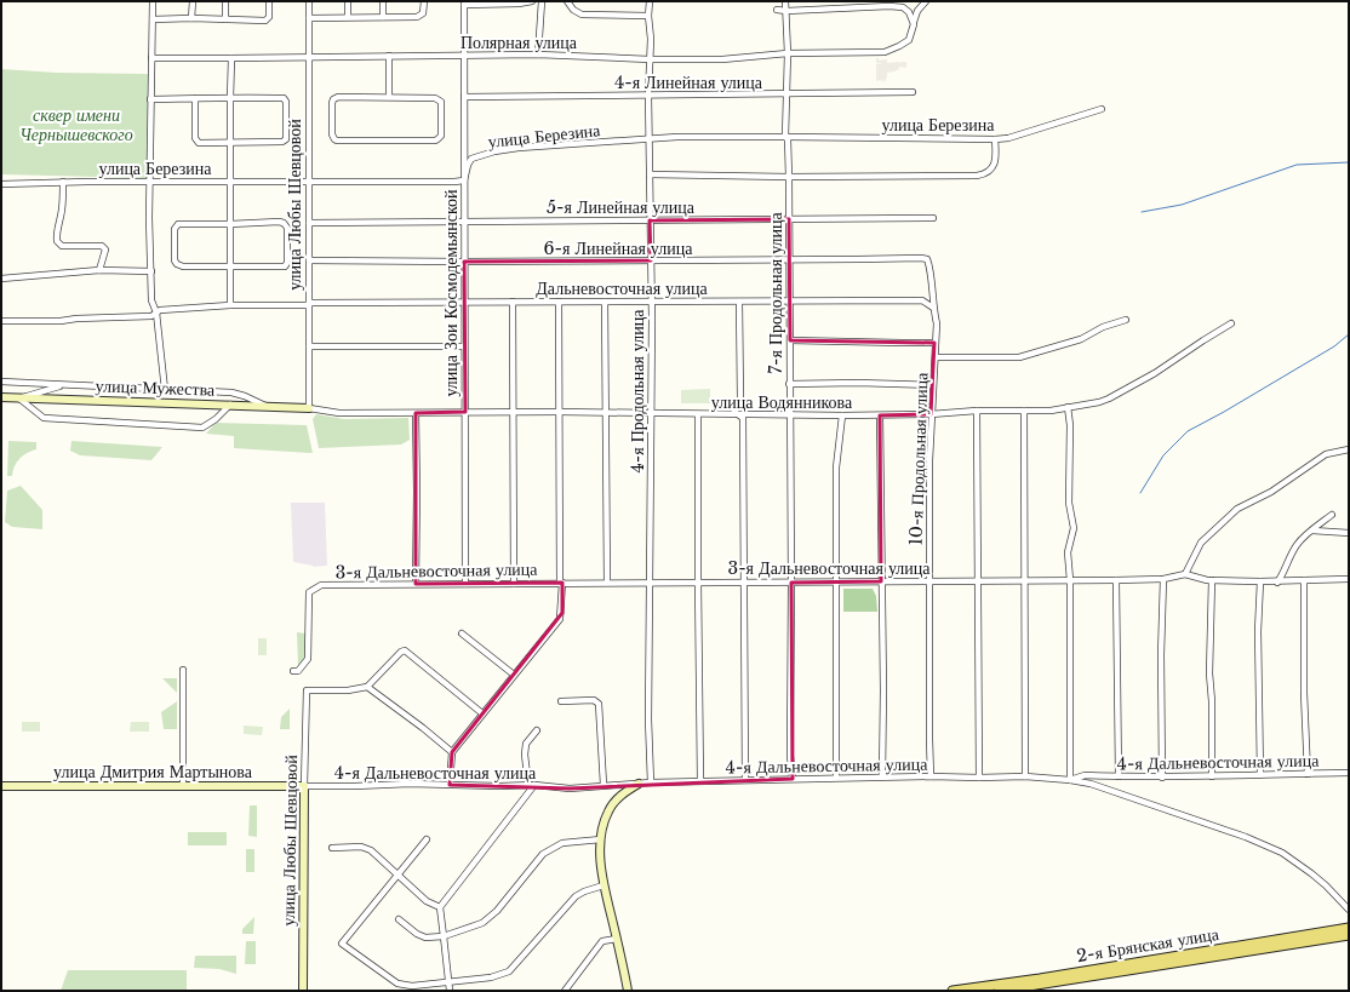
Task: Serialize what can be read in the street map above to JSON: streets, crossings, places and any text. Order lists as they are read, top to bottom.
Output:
{
  "streets": {
    "main road": ["2-я Брянская улица"],
    "street": [
      "Полярная улица",
      "4-я Линейная улица",
      "улица Березина",
      "улица Любы Шевцовой",
      "5-я Линейная улица",
      "6-я Линейная улица",
      "Дальневосточная улица",
      "улица Зои Космодемьянской",
      "7-я Продольная улица",
      "улица Мужества",
      "4-я Продольная улица",
      "улица Водянникова",
      "10-я Продольная улица",
      "3-я Дальневосточная улица",
      "4-я Дальневосточная улица",
      "улица Дмитрия Мартынова"
    ]
  },
  "crossings": [
    ["Полярная улица", "улица Любы Шевцовой"],
    ["Полярная улица", "улица Зои Космодемьянской"],
    ["Полярная улица", "7-я Продольная улица"],
    ["Полярная улица", "4-я Продольная улица"],
    ["4-я Линейная улица", "улица Зои Космодемьянской"],
    ["4-я Линейная улица", "7-я Продольная улица"],
    ["4-я Линейная улица", "4-я Продольная улица"],
    ["улица Березина", "улица Любы Шевцовой"],
    ["улица Березина", "улица Зои Космодемьянской"],
    ["улица Березина", "7-я Продольная улица"],
    ["улица Березина", "4-я Продольная улица"],
    ["улица Любы Шевцовой", "5-я Линейная улица"],
    ["улица Любы Шевцовой", "6-я Линейная улица"],
    ["улица Любы Шевцовой", "Дальневосточная улица"],
    ["улица Любы Шевцовой", "улица Мужества"],
    ["улица Любы Шевцовой", "улица Водянникова"],
    ["улица Любы Шевцовой", "4-я Дальневосточная улица"],
    ["улица Любы Шевцовой", "улица Дмитрия Мартынова"],
    ["5-я Линейная улица", "улица Зои Космодемьянской"],
    ["5-я Линейная улица", "7-я Продольная улица"],
    ["5-я Линейная улица", "4-я Продольная улица"],
    ["6-я Линейная улица", "улица Зои Космодемьянской"],
    ["6-я Линейная улица", "7-я Продольная улица"],
    ["6-я Линейная улица", "4-я Продольная улица"],
    ["6-я Линейная улица", "10-я Продольная улица"],
    ["Дальневосточная улица", "улица Зои Космодемьянской"],
    ["Дальневосточная улица", "7-я Продольная улица"],
    ["Дальневосточная улица", "4-я Продольная улица"],
    ["Дальневосточная улица", "10-я Продольная улица"],
    ["улица Зои Космодемьянской", "улица Водянникова"],
    ["улица Зои Космодемьянской", "3-я Дальневосточная улица"],
    ["7-я Продольная улица", "улица Водянникова"],
    ["7-я Продольная улица", "3-я Дальневосточная улица"],
    ["7-я Продольная улица", "4-я Дальневосточная улица"],
    ["улица Мужества", "улица Водянникова"],
    ["4-я Продольная улица", "улица Водянникова"],
    ["4-я Продольная улица", "3-я Дальневосточная улица"],
    ["4-я Продольная улица", "4-я Дальневосточная улица"],
    ["улица Водянникова", "10-я Продольная улица"],
    ["10-я Продольная улица", "3-я Дальневосточная улица"],
    ["10-я Продольная улица", "4-я Дальневосточная улица"],
    ["4-я Дальневосточная улица", "улица Дмитрия Мартынова"]
  ],
  "parks": ["сквер имени Чернышевского"]
}
